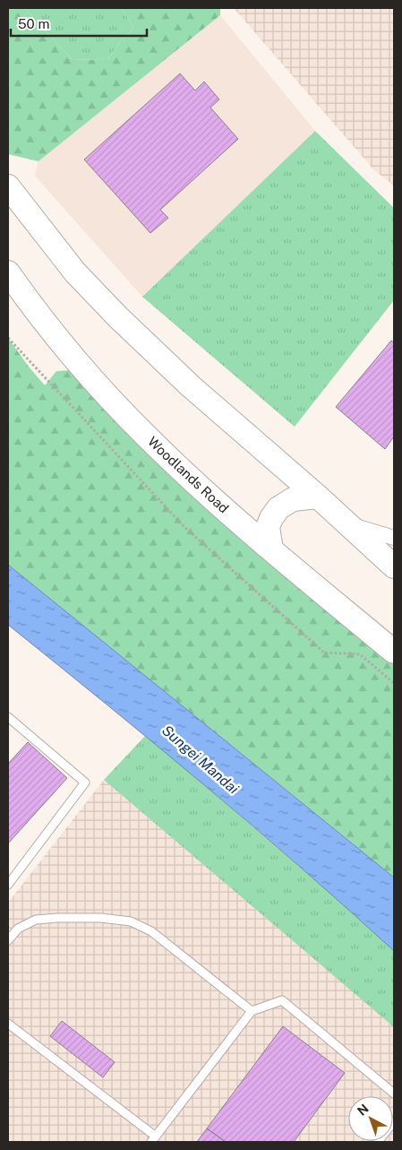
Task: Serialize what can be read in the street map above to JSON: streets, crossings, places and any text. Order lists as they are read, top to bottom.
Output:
{
  "streets": {
    "main road": ["Woodlands Road"]
  },
  "water": ["Sungei Mandai"],
  "scale_bar": "50 m",
  "north": "top left"
}
